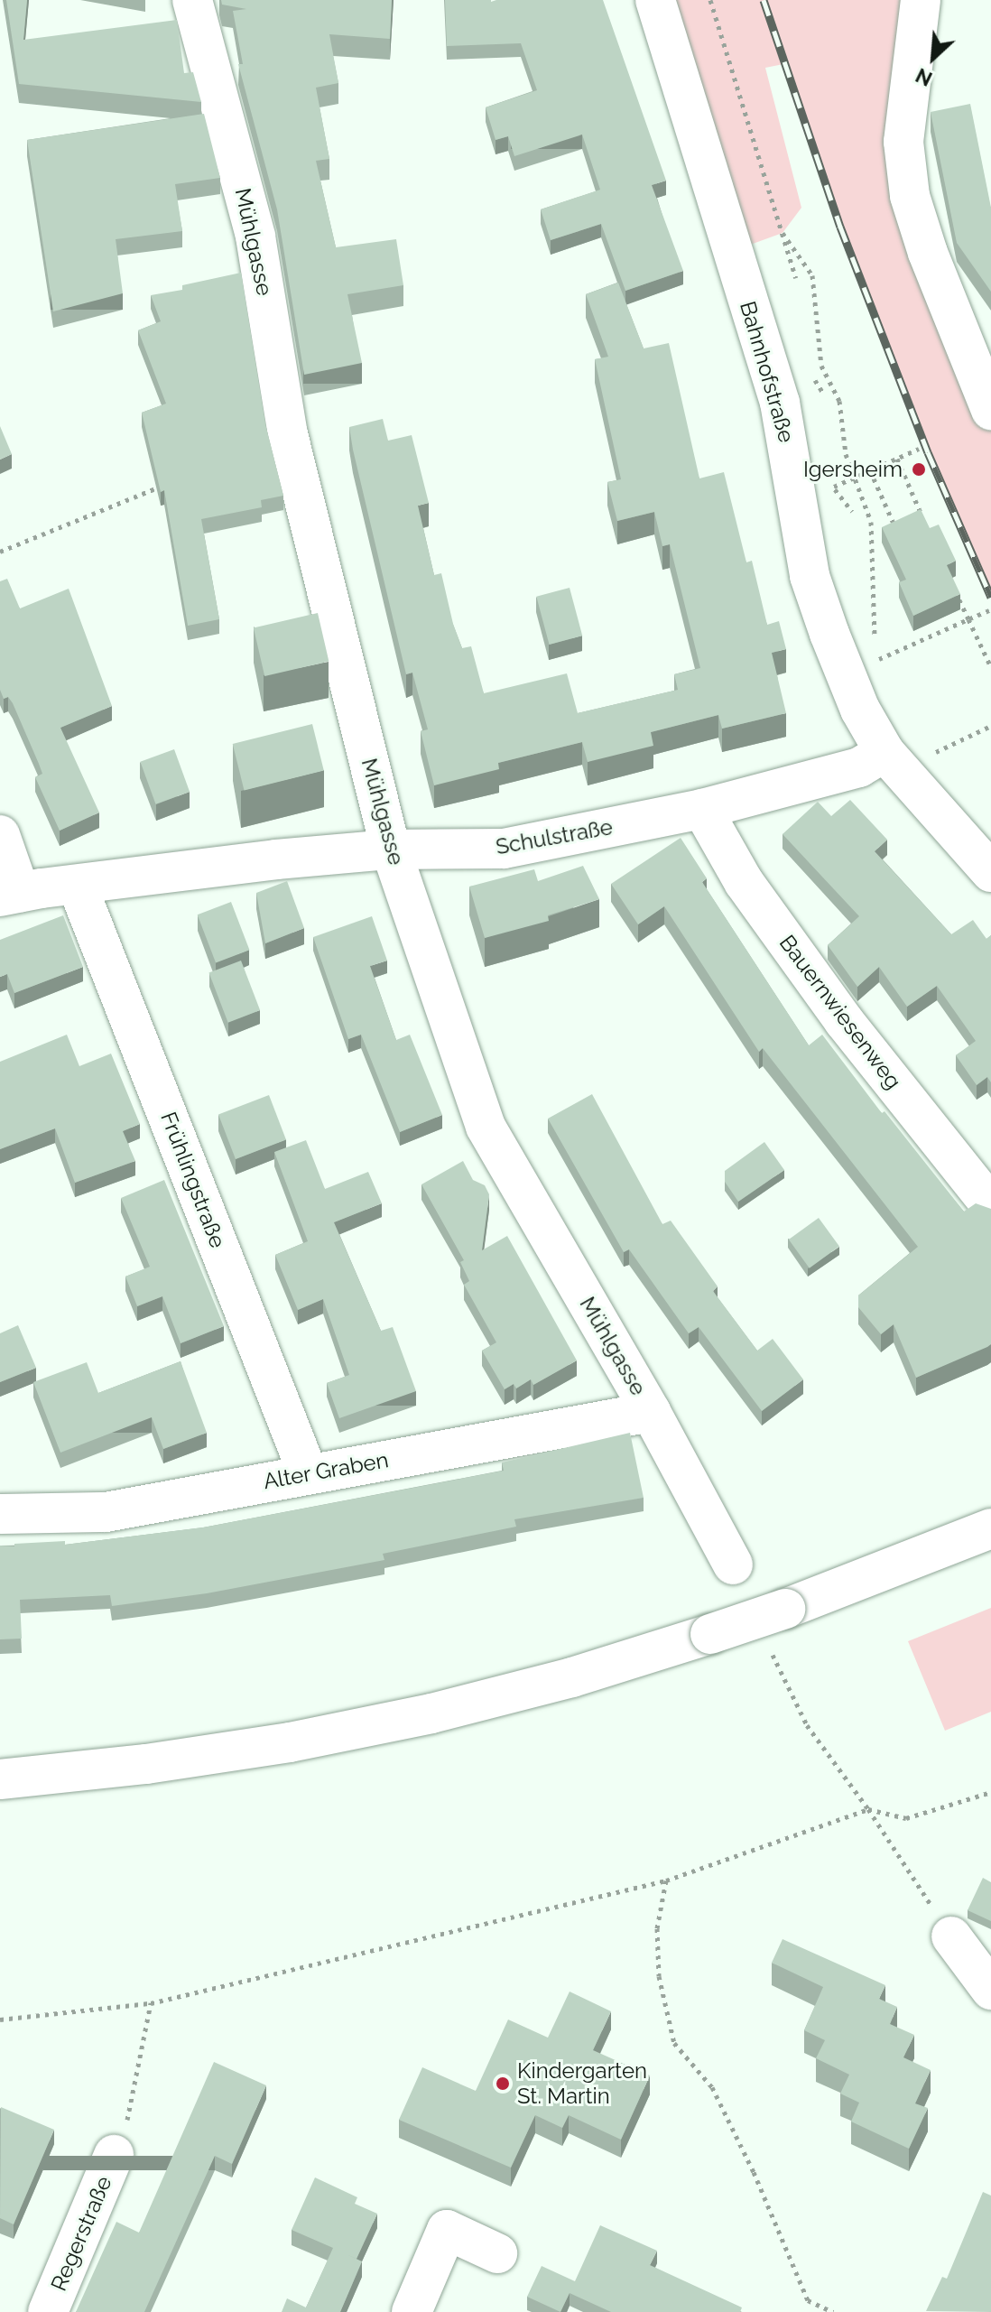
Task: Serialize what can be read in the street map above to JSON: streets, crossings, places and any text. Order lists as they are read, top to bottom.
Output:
{
  "streets": {
    "street": [
      "Mühlgasse",
      "Bahnhofstraße",
      "Schulstraße",
      "Bauernwiesenweg",
      "Frühlingstraße",
      "Alter Graben",
      "Regerstraße"
    ]
  },
  "crossings": [
    ["Mühlgasse", "Schulstraße"],
    ["Mühlgasse", "Alter Graben"],
    ["Bahnhofstraße", "Schulstraße"],
    ["Schulstraße", "Bauernwiesenweg"],
    ["Schulstraße", "Frühlingstraße"],
    ["Frühlingstraße", "Alter Graben"]
  ],
  "places": ["Igersheim", "Kindergarten St. Martin"],
  "north": "bottom left"
}
